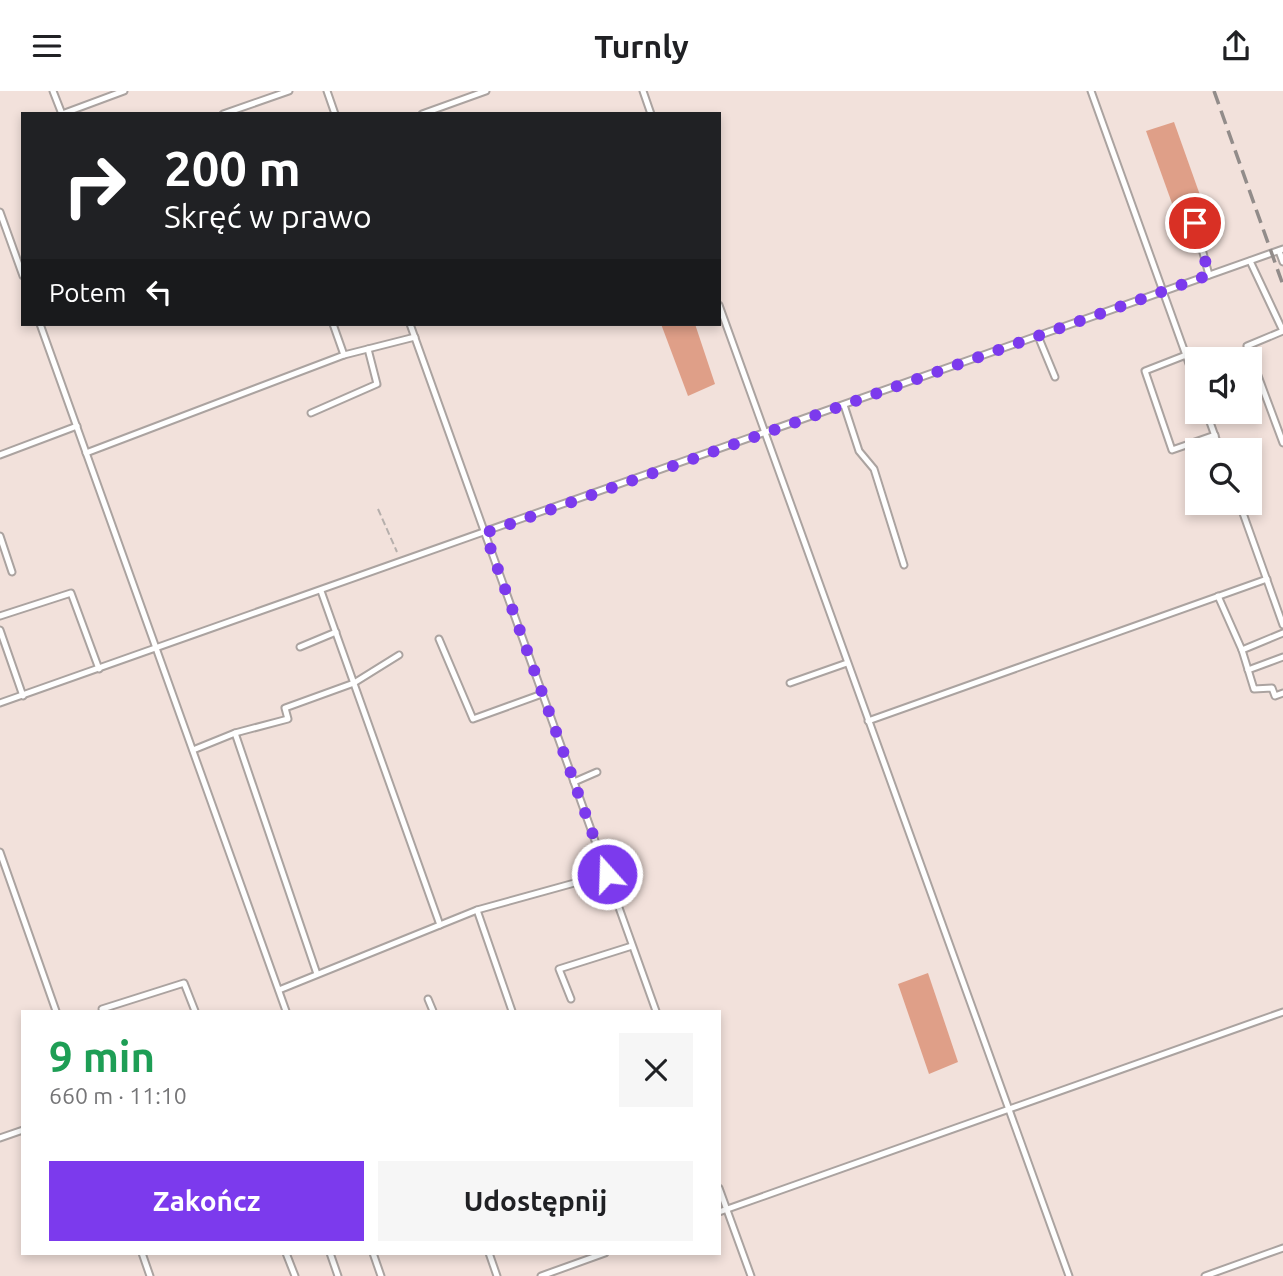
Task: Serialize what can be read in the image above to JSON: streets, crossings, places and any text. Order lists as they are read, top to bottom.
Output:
{
  "page": {
    "header": "Turnly",
    "turn": ["200 m", "Skręć w prawo"],
    "then": "Potem",
    "heading": ["9 min", "660 m · 11:10"],
    "buttons": ["Zakończ", "Udostępnij"]
  }
}
